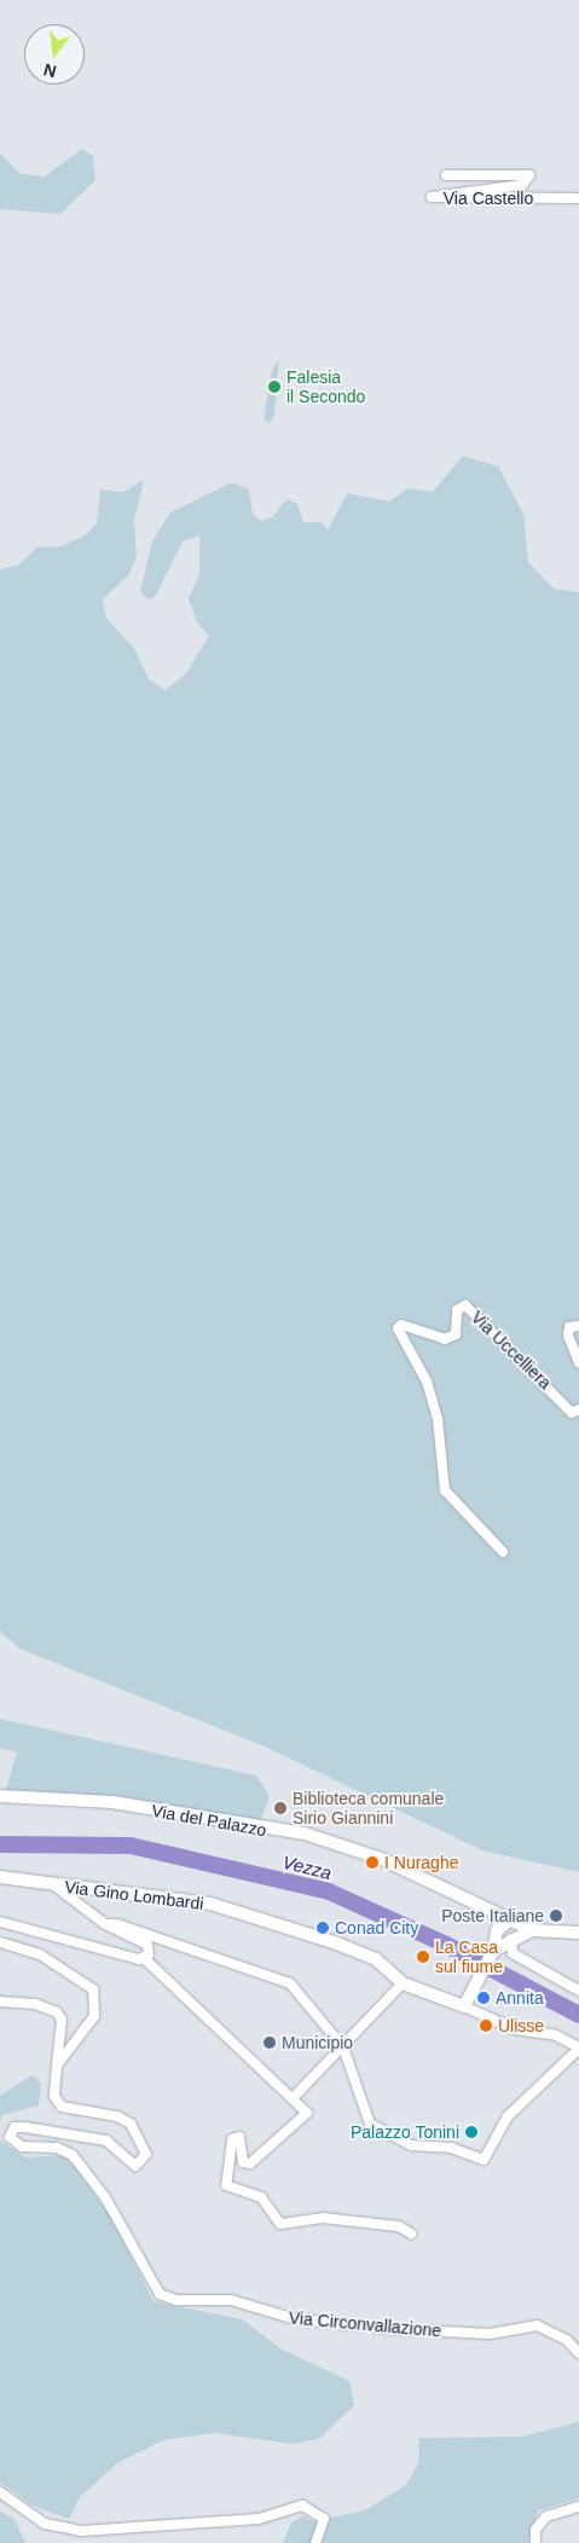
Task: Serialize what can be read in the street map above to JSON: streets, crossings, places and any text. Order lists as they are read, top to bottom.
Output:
{
  "streets": {
    "main road": ["Via del Palazzo", "Via Gino Lombardi"],
    "street": ["Via Castello", "Via Uccelliera", "Via Circonvallazione"]
  },
  "water": ["Vezza"],
  "places": [
    "Falesia il Secondo",
    "Biblioteca comunale Sirio Giannini",
    "I Nuraghe",
    "Poste Italiane",
    "Conad City",
    "La Casa sul fiume",
    "Annita",
    "Ulisse",
    "Municipio",
    "Palazzo Tonini"
  ],
  "north": "bottom"
}
